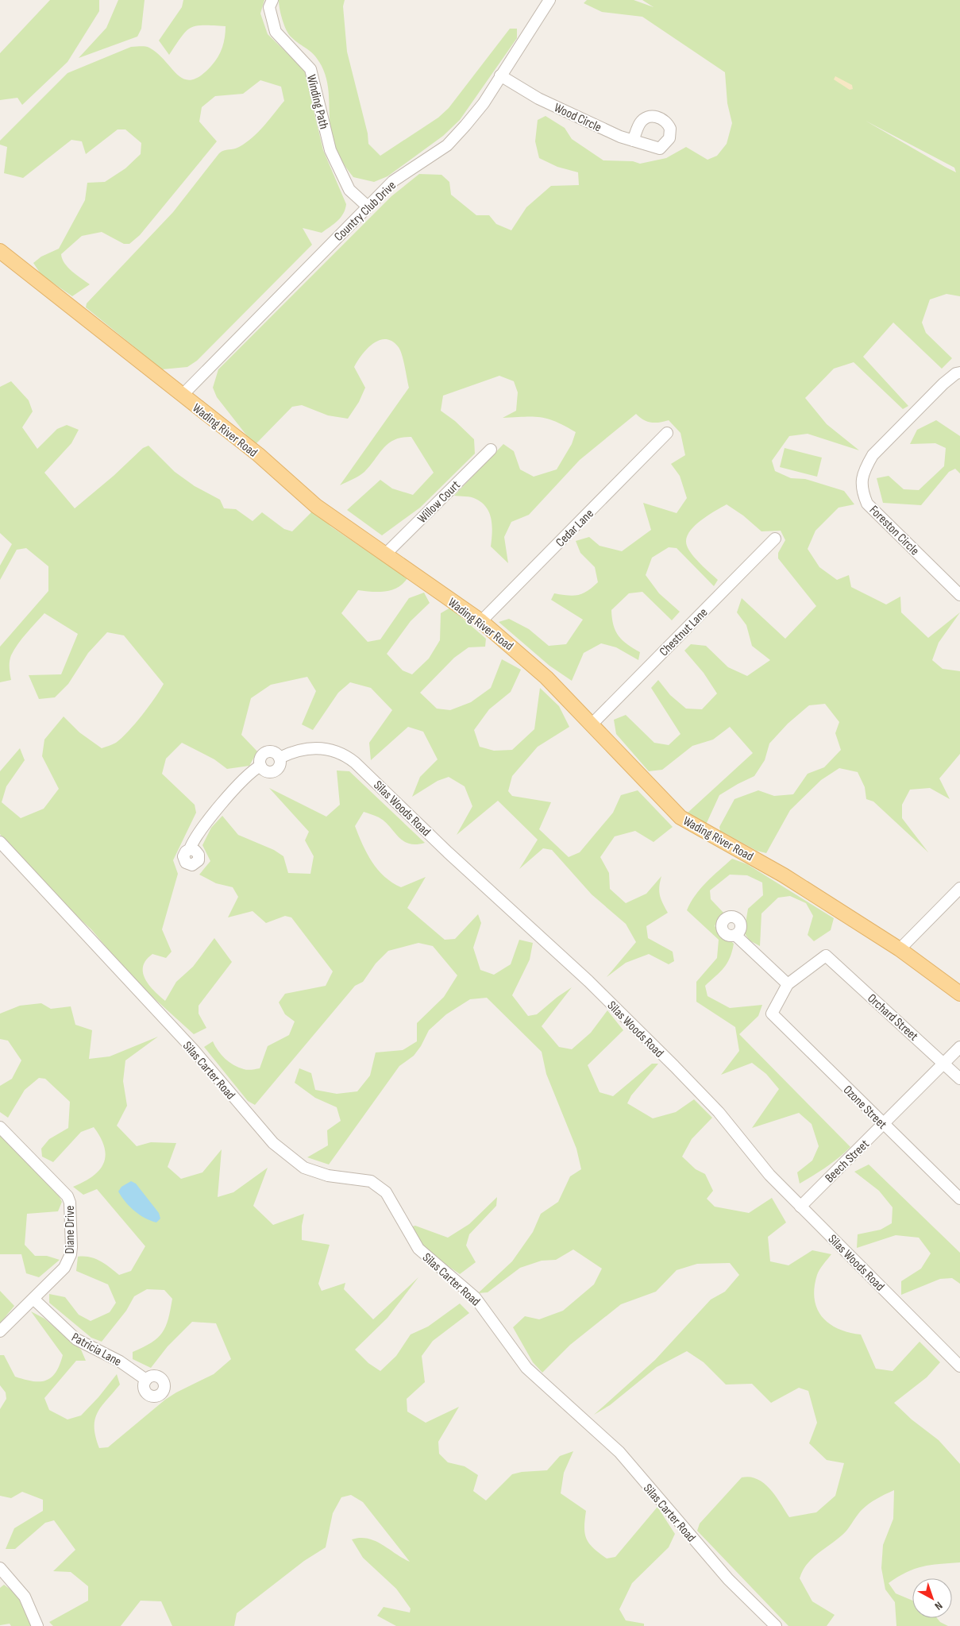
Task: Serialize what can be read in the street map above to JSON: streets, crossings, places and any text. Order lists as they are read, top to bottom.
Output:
{
  "streets": {
    "main road": ["Wading River Road"],
    "street": [
      "Winding Path",
      "Wood Circle",
      "Country Club Drive",
      "Willow Court",
      "Cedar Lane",
      "Foreston Circle",
      "Chestnut Lane",
      "Silas Woods Road",
      "Orchard Street",
      "Silas Carter Road",
      "Ozone Street",
      "Beech Street",
      "Diane Drive",
      "Patricia Lane"
    ]
  },
  "crossings": [
    ["Winding Path", "Country Club Drive"],
    ["Wood Circle", "Country Club Drive"],
    ["Country Club Drive", "Wading River Road"],
    ["Wading River Road", "Willow Court"],
    ["Wading River Road", "Cedar Lane"],
    ["Wading River Road", "Chestnut Lane"],
    ["Silas Woods Road", "Beech Street"],
    ["Orchard Street", "Ozone Street"],
    ["Orchard Street", "Beech Street"],
    ["Ozone Street", "Beech Street"],
    ["Diane Drive", "Patricia Lane"]
  ],
  "north": "bottom right"
}
